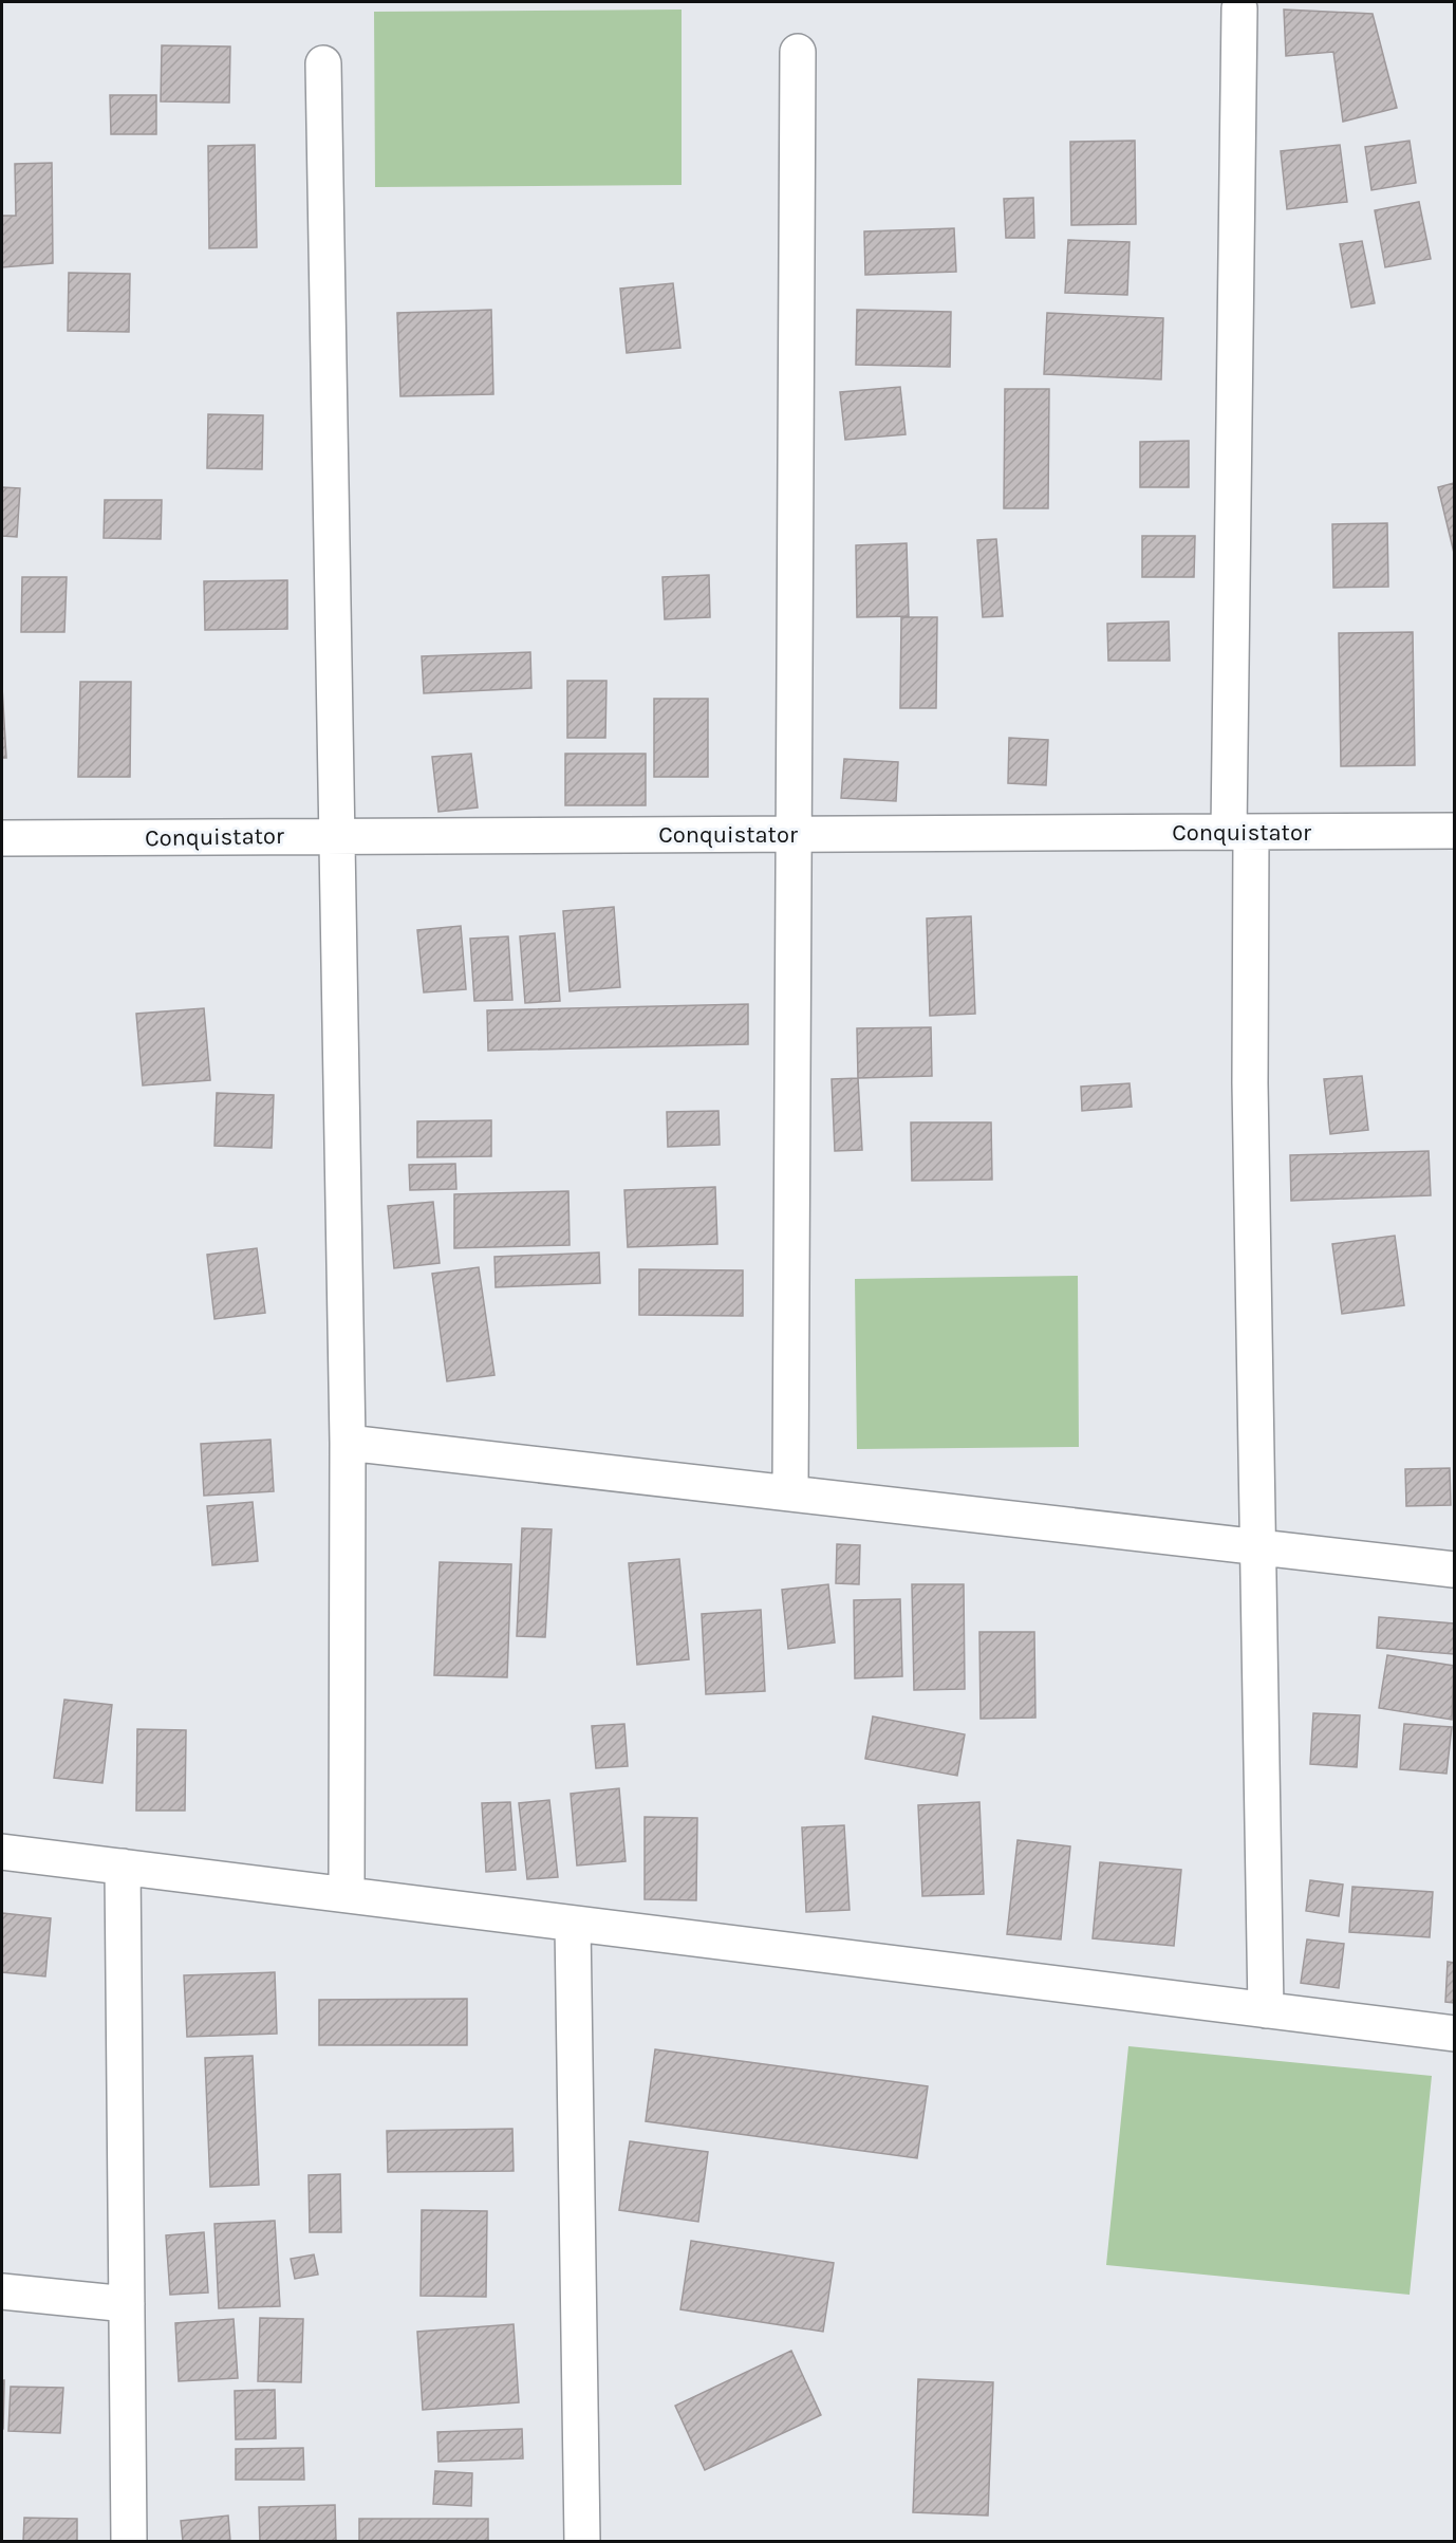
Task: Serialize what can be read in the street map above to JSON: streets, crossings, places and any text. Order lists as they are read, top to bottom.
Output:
{
  "streets": {
    "street": ["Conquistator"]
  }
}
